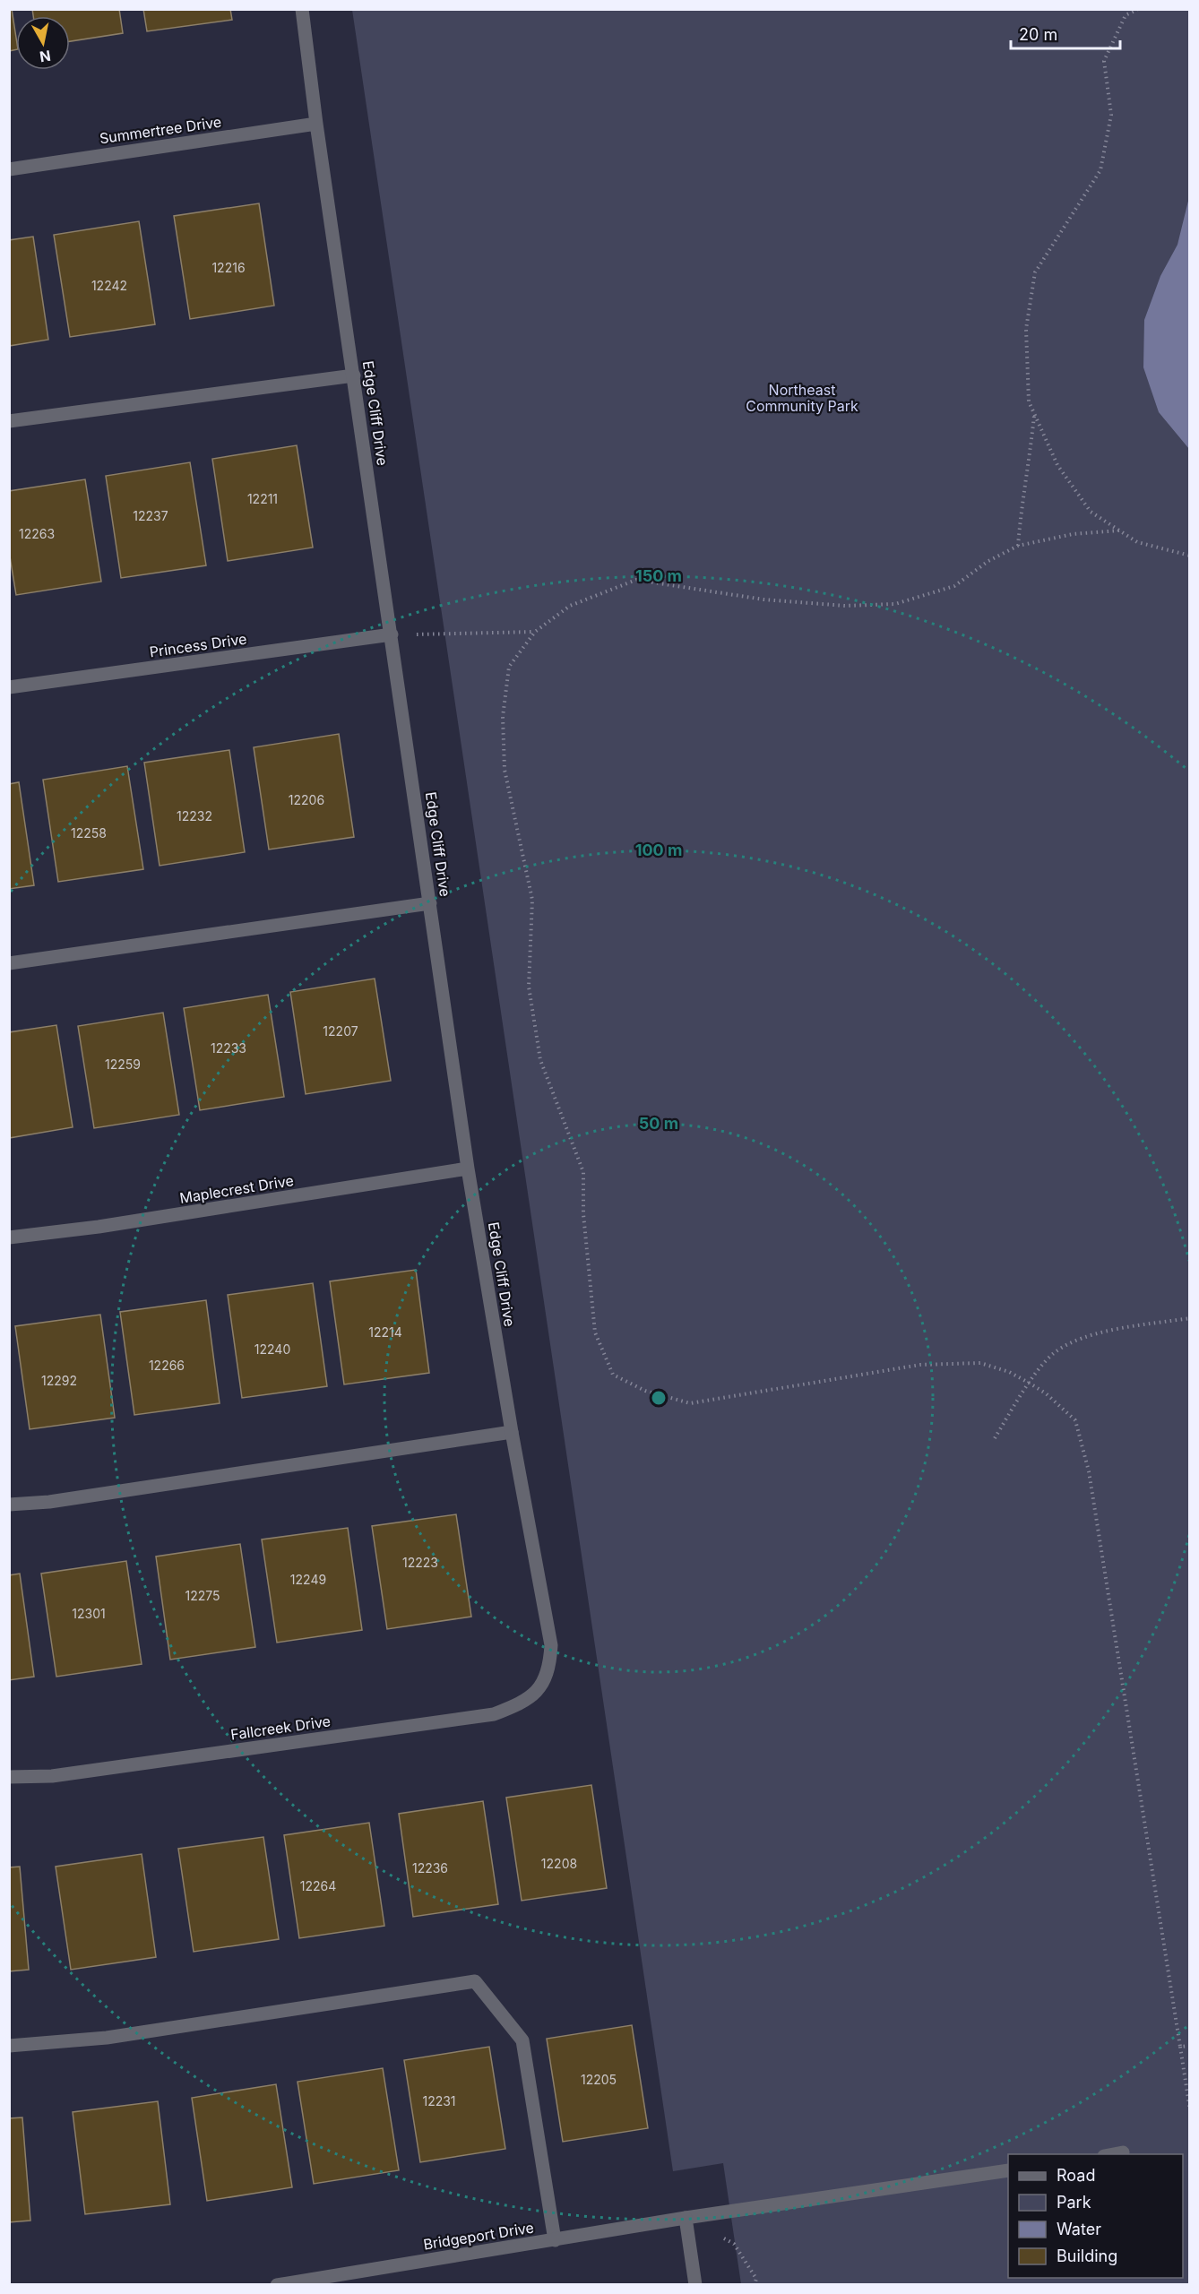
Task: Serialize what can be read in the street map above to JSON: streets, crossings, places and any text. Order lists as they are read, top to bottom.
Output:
{
  "streets": {
    "street": [
      "Summertree Drive",
      "Edge Cliff Drive",
      "Princess Drive",
      "Maplecrest Drive",
      "Fallcreek Drive",
      "Bridgeport Drive"
    ]
  },
  "crossings": [
    ["Summertree Drive", "Edge Cliff Drive"],
    ["Edge Cliff Drive", "Princess Drive"],
    ["Edge Cliff Drive", "Maplecrest Drive"],
    ["Edge Cliff Drive", "Fallcreek Drive"]
  ],
  "parks": ["Northeast Community Park"],
  "house_numbers": [
    "12216",
    "12242",
    "12211",
    "12237",
    "12263",
    "12206",
    "12232",
    "12258",
    "12207",
    "12233",
    "12259",
    "12214",
    "12240",
    "12266",
    "12292",
    "12223",
    "12249",
    "12275",
    "12301",
    "12208",
    "12236",
    "12264",
    "12205",
    "12231"
  ],
  "legend": [
    "Road",
    "Park",
    "Water",
    "Building"
  ],
  "scale_bar": "20 m",
  "north": "bottom",
  "rings": ["150 m", "100 m", "50 m"]
}
